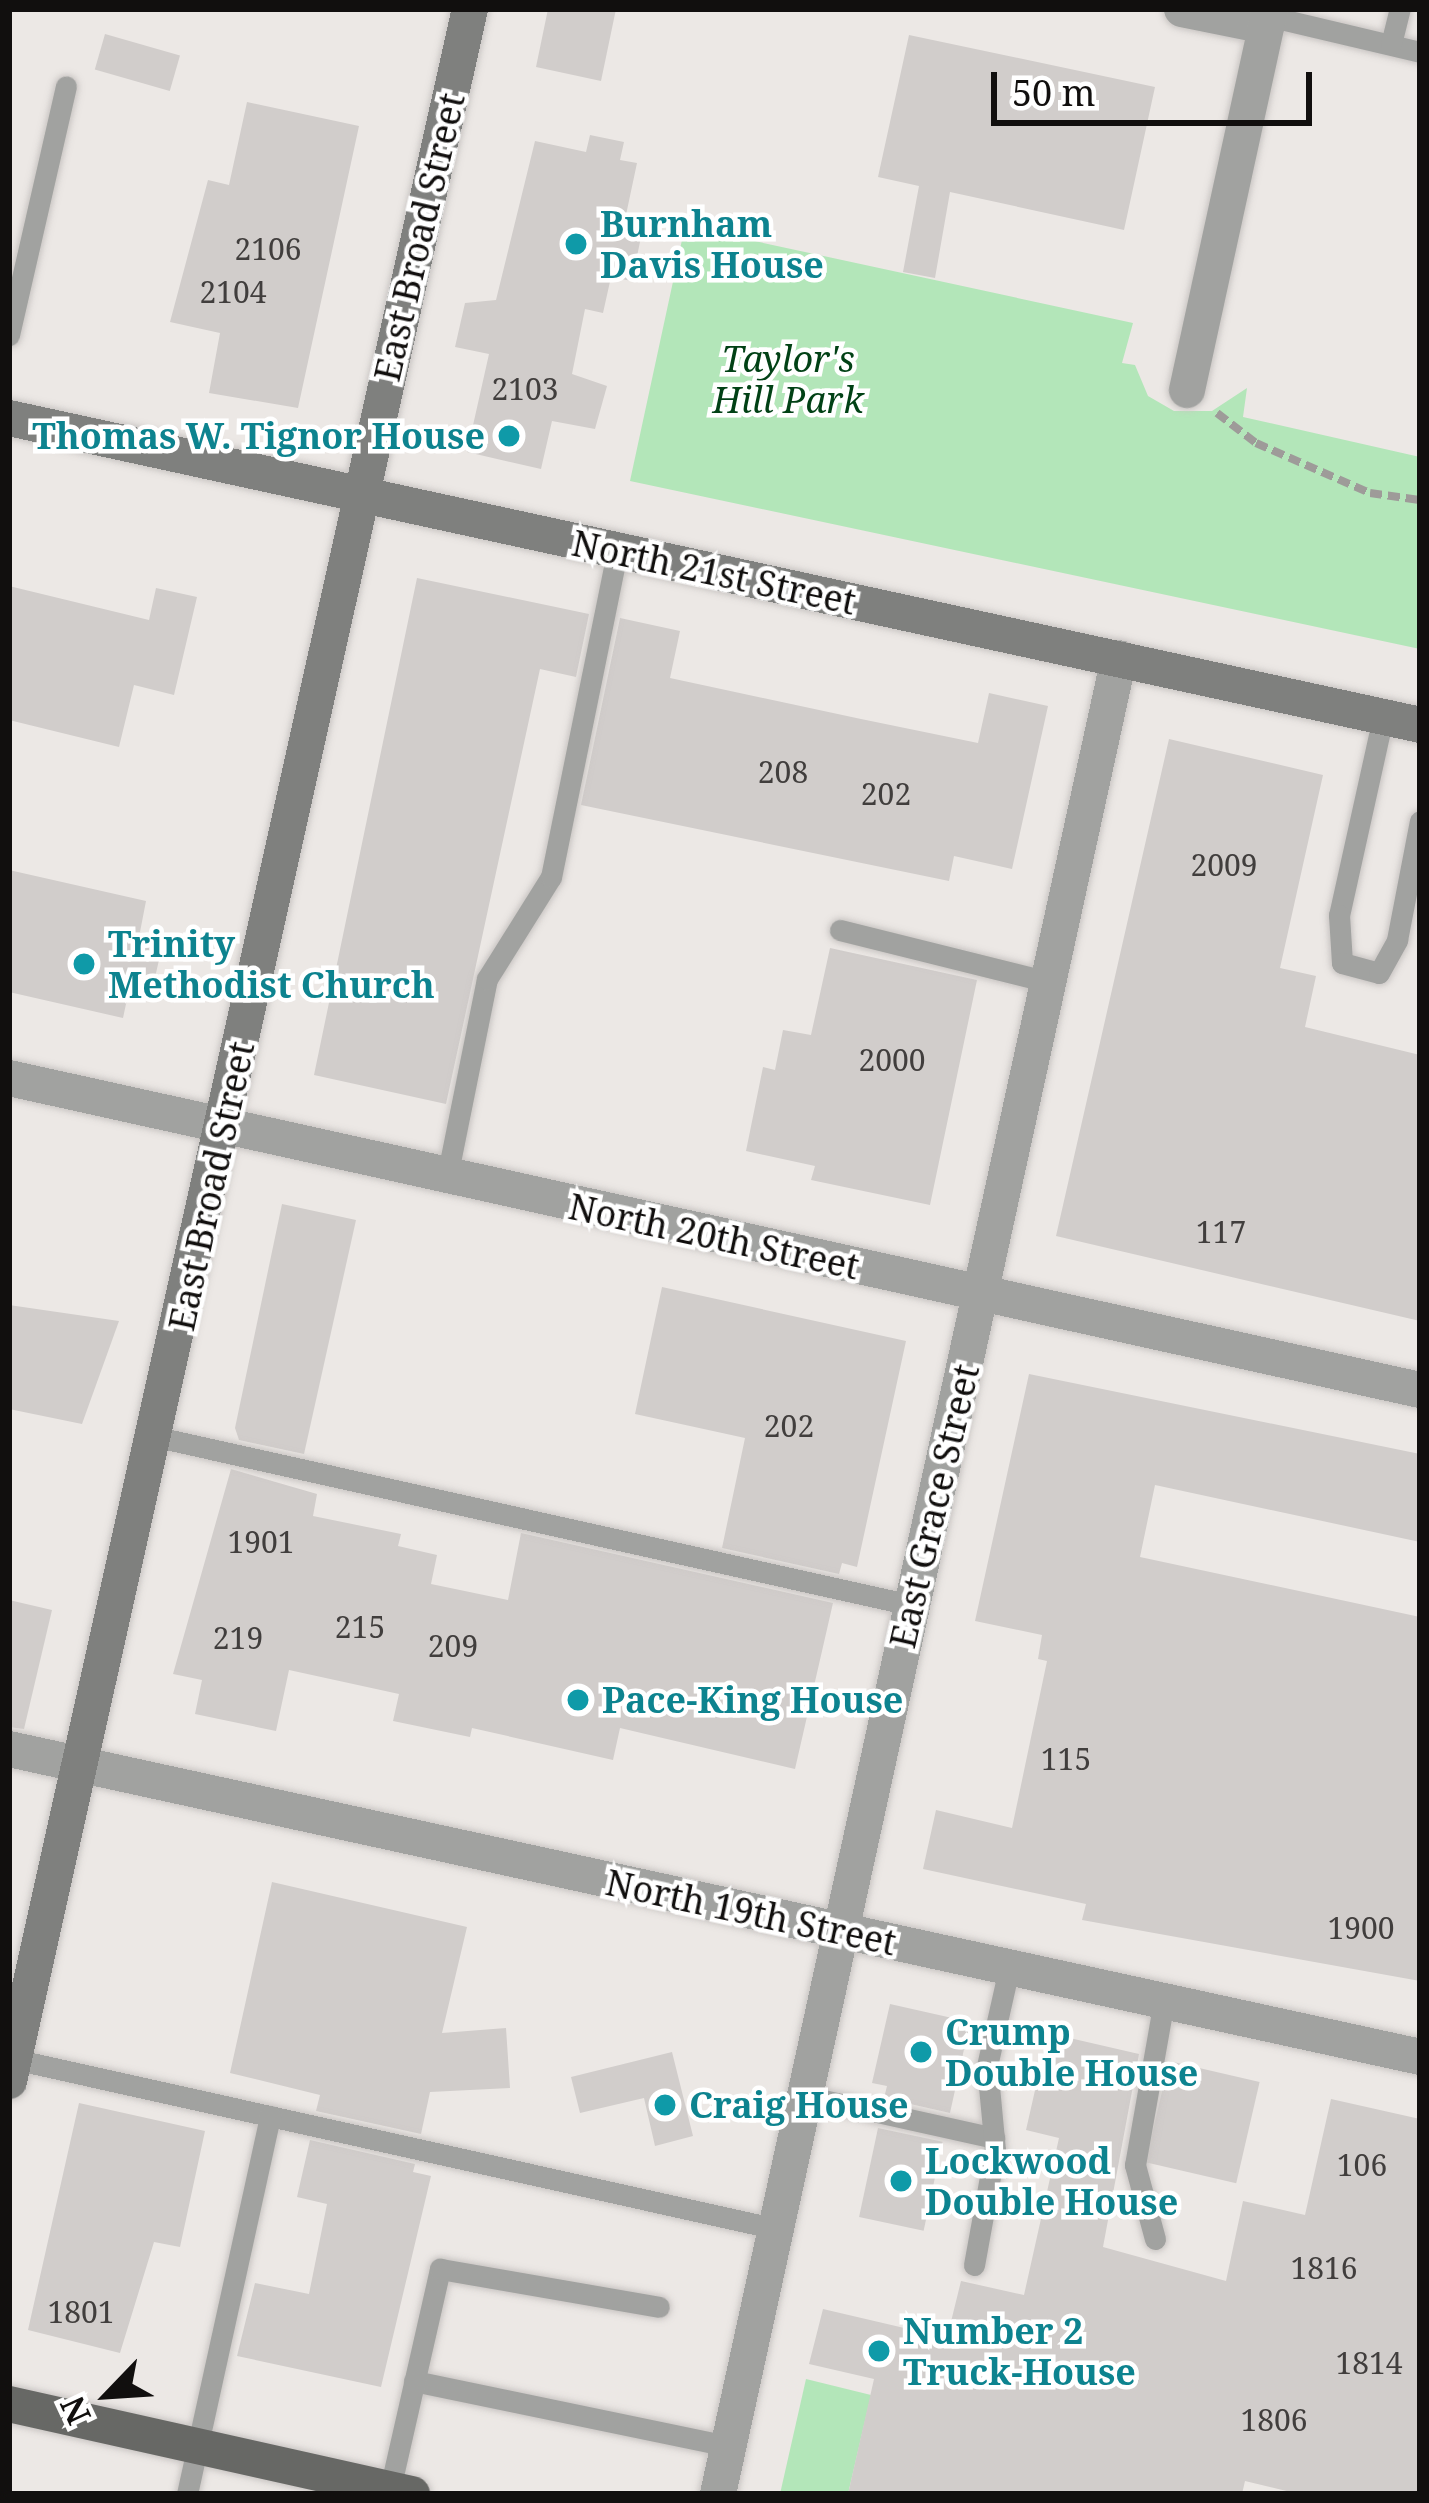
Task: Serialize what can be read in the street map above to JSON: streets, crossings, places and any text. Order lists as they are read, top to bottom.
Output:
{
  "streets": {
    "main road": ["East Broad Street", "North 21st Street"],
    "street": ["North 20th Street", "East Grace Street", "North 19th Street"]
  },
  "crossings": [
    ["East Broad Street", "North 21st Street"],
    ["East Broad Street", "North 20th Street"],
    ["East Broad Street", "North 19th Street"],
    ["North 21st Street", "East Grace Street"],
    ["North 20th Street", "East Grace Street"],
    ["East Grace Street", "North 19th Street"]
  ],
  "parks": ["Taylor's Hill Park"],
  "places": [
    "Burnham Davis House",
    "Thomas W. Tignor House",
    "Trinity Methodist Church",
    "Pace-King House",
    "Crump Double House",
    "Craig House",
    "Lockwood Double House",
    "Number 2 Truck-House"
  ],
  "house_numbers": [
    "2106",
    "2104",
    "2103",
    "208",
    "202",
    "2009",
    "2000",
    "117",
    "202",
    "1901",
    "215",
    "219",
    "209",
    "115",
    "1900",
    "106",
    "1816",
    "1801",
    "1814",
    "1806"
  ],
  "scale_bar": "50 m",
  "north": "bottom left"
}
